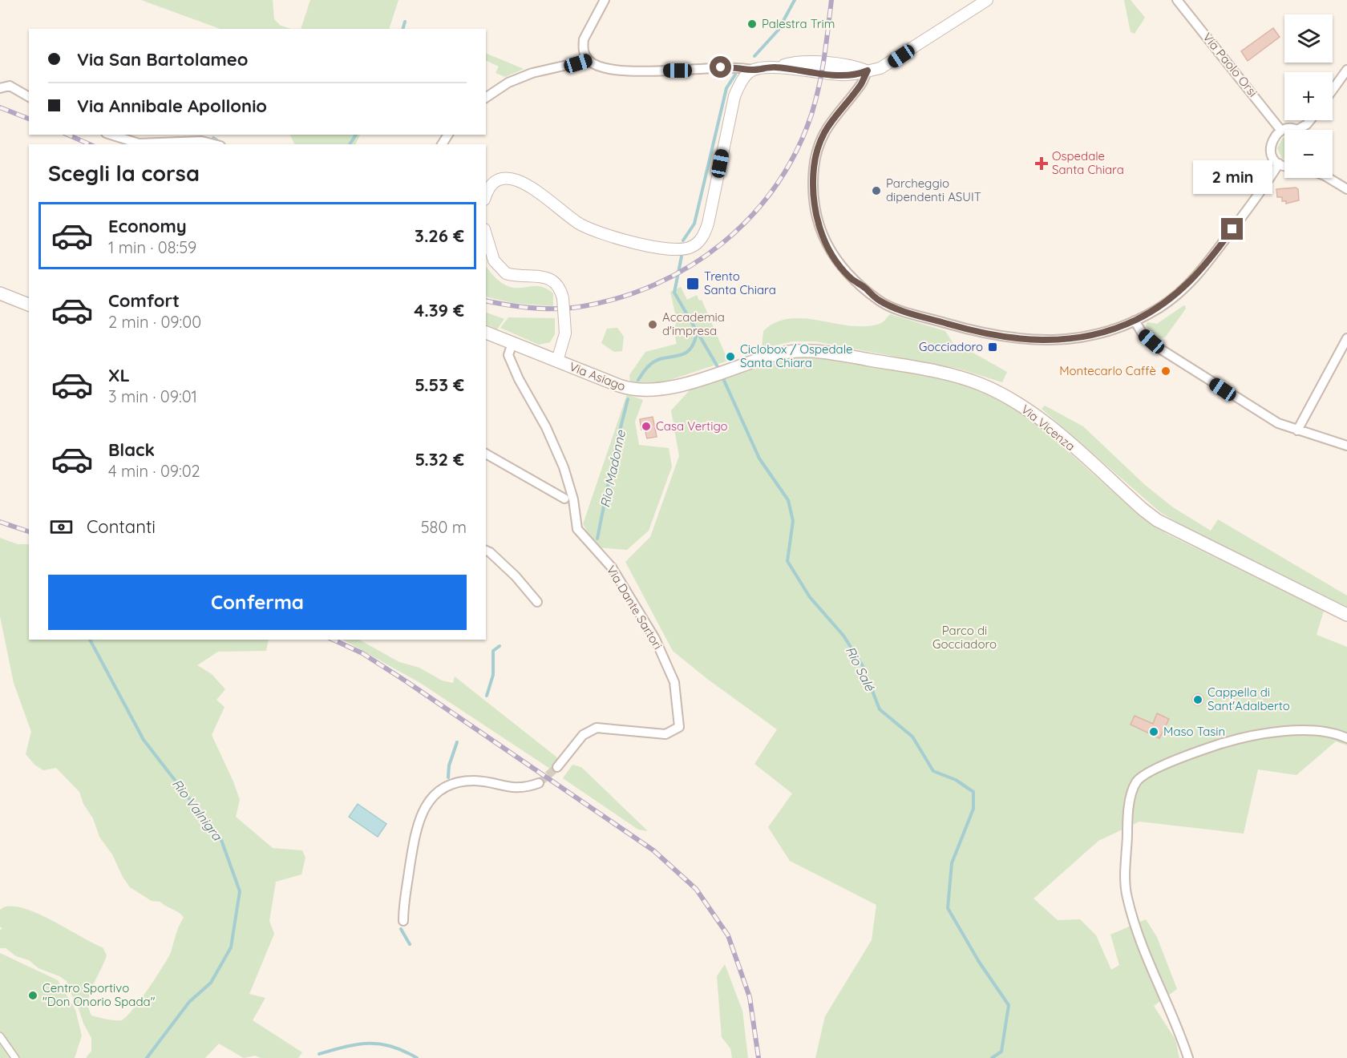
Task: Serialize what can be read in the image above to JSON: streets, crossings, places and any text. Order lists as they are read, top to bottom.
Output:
{
  "streets": {
    "main road": ["Via Asiago", "Via Vicenza"],
    "street": ["Via Paolo Orsi", "Via Dante Sartori"]
  },
  "crossings": [
    ["Via Asiago", "Via Vicenza"],
    ["Via Asiago", "Via Dante Sartori"]
  ],
  "water": ["Rio Madonne", "Rio Salé", "Rio Valnigra"],
  "parks": ["Parco di Gocciadoro"],
  "places": {
    "other": [
      "Palestra Trim",
      "Parcheggio dipendenti ASUIT",
      "Accademia d'impresa",
      "Ciclobox / Ospedale Santa Chiara",
      "Montecarlo Caffè",
      "Casa Vertigo",
      "Cappella di Sant'Adalberto",
      "Maso Tasin",
      "Centro Sportivo \"Don Onorio Spada\""
    ],
    "health": ["Ospedale Santa Chiara"],
    "transit": ["Trento Santa Chiara", "Gocciadoro"]
  },
  "page": {
    "map_buttons": ["+", "−"],
    "banner": ["Via San Bartolameo", "Via Annibale Apollonio"],
    "heading": "Scegli la corsa",
    "bubble": "2 min",
    "list": [
      {
        "name": "Economy",
        "note": "1 min · 08:59",
        "value": "3.26 €"
      },
      {
        "name": "Comfort",
        "note": "2 min · 09:00",
        "value": "4.39 €"
      },
      {
        "name": "XL",
        "note": "3 min · 09:01",
        "value": "5.53 €"
      },
      {
        "name": "Black",
        "note": "4 min · 09:02",
        "value": "5.32 €"
      }
    ],
    "pay": ["Contanti", "580 m"],
    "buttons": "Conferma"
  }
}
